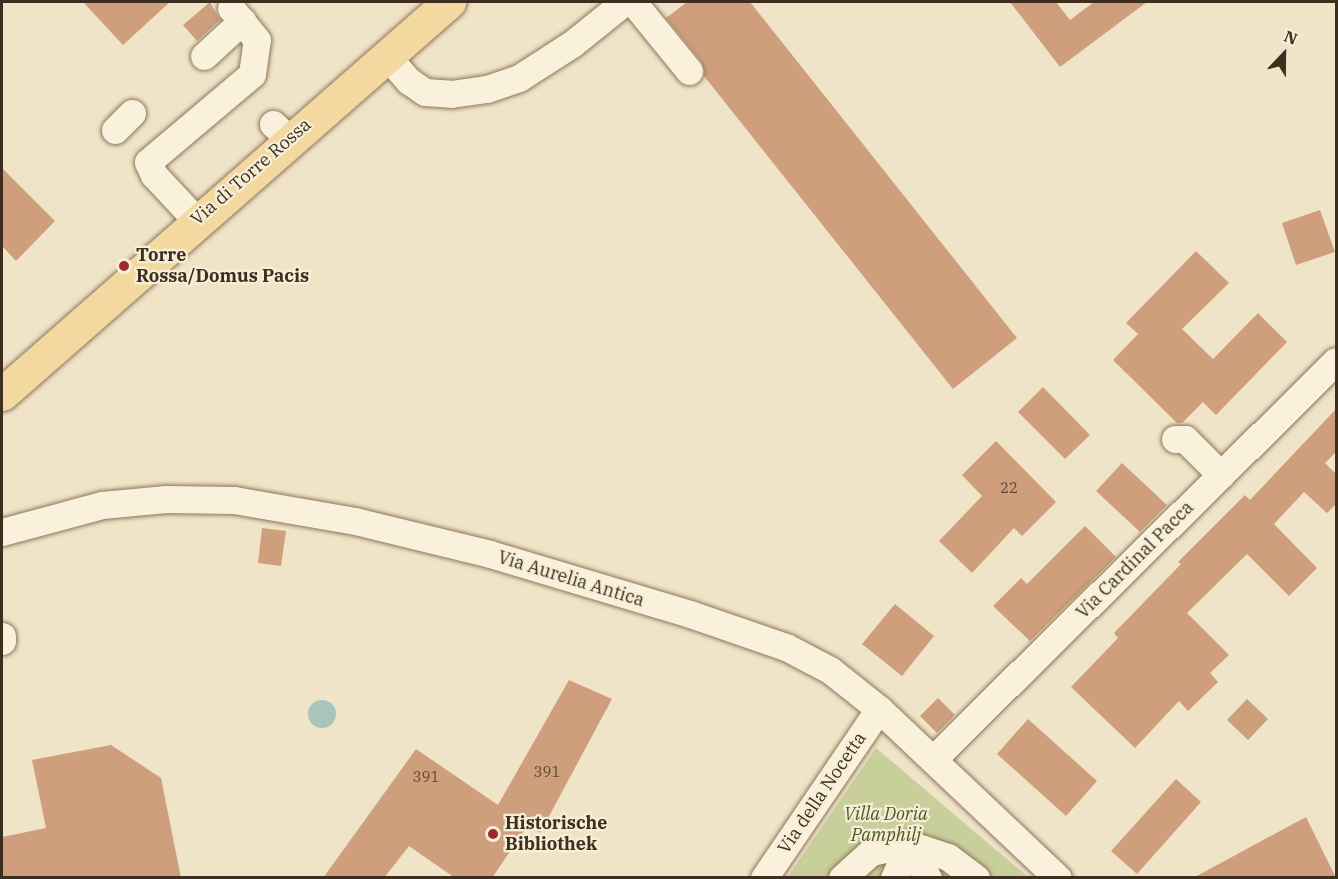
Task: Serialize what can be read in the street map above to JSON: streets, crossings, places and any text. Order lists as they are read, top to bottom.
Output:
{
  "streets": {
    "main road": ["Via di Torre Rossa"],
    "street": ["Via Cardinal Pacca", "Via Aurelia Antica", "Via della Nocetta"]
  },
  "crossings": [
    ["Via Cardinal Pacca", "Via Aurelia Antica"],
    ["Via Aurelia Antica", "Via della Nocetta"]
  ],
  "parks": ["Villa Doria Pamphilj"],
  "places": ["Torre Rossa/Domus Pacis", "Historische Bibliothek"],
  "house_numbers": ["22", "391", "391"],
  "north": "top"
}
